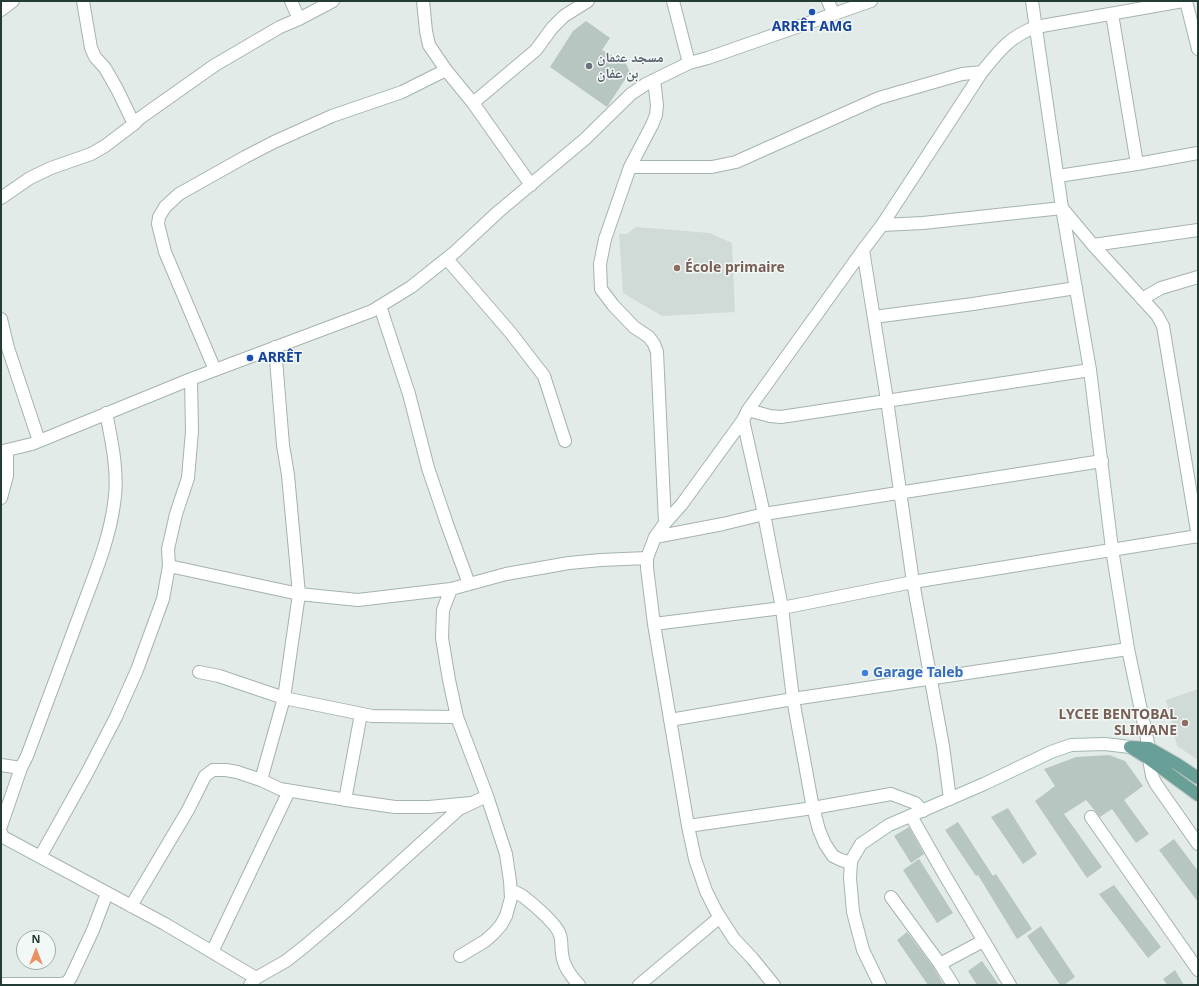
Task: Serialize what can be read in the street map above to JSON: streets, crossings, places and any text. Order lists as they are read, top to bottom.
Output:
{
  "places": [
    "ARRÊT AMG",
    "مسجد عثمان بن عفان",
    "École primaire",
    "ARRÊT",
    "Garage Taleb",
    "LYCEE BENTOBAL SLIMANE"
  ],
  "north": "top"
}
